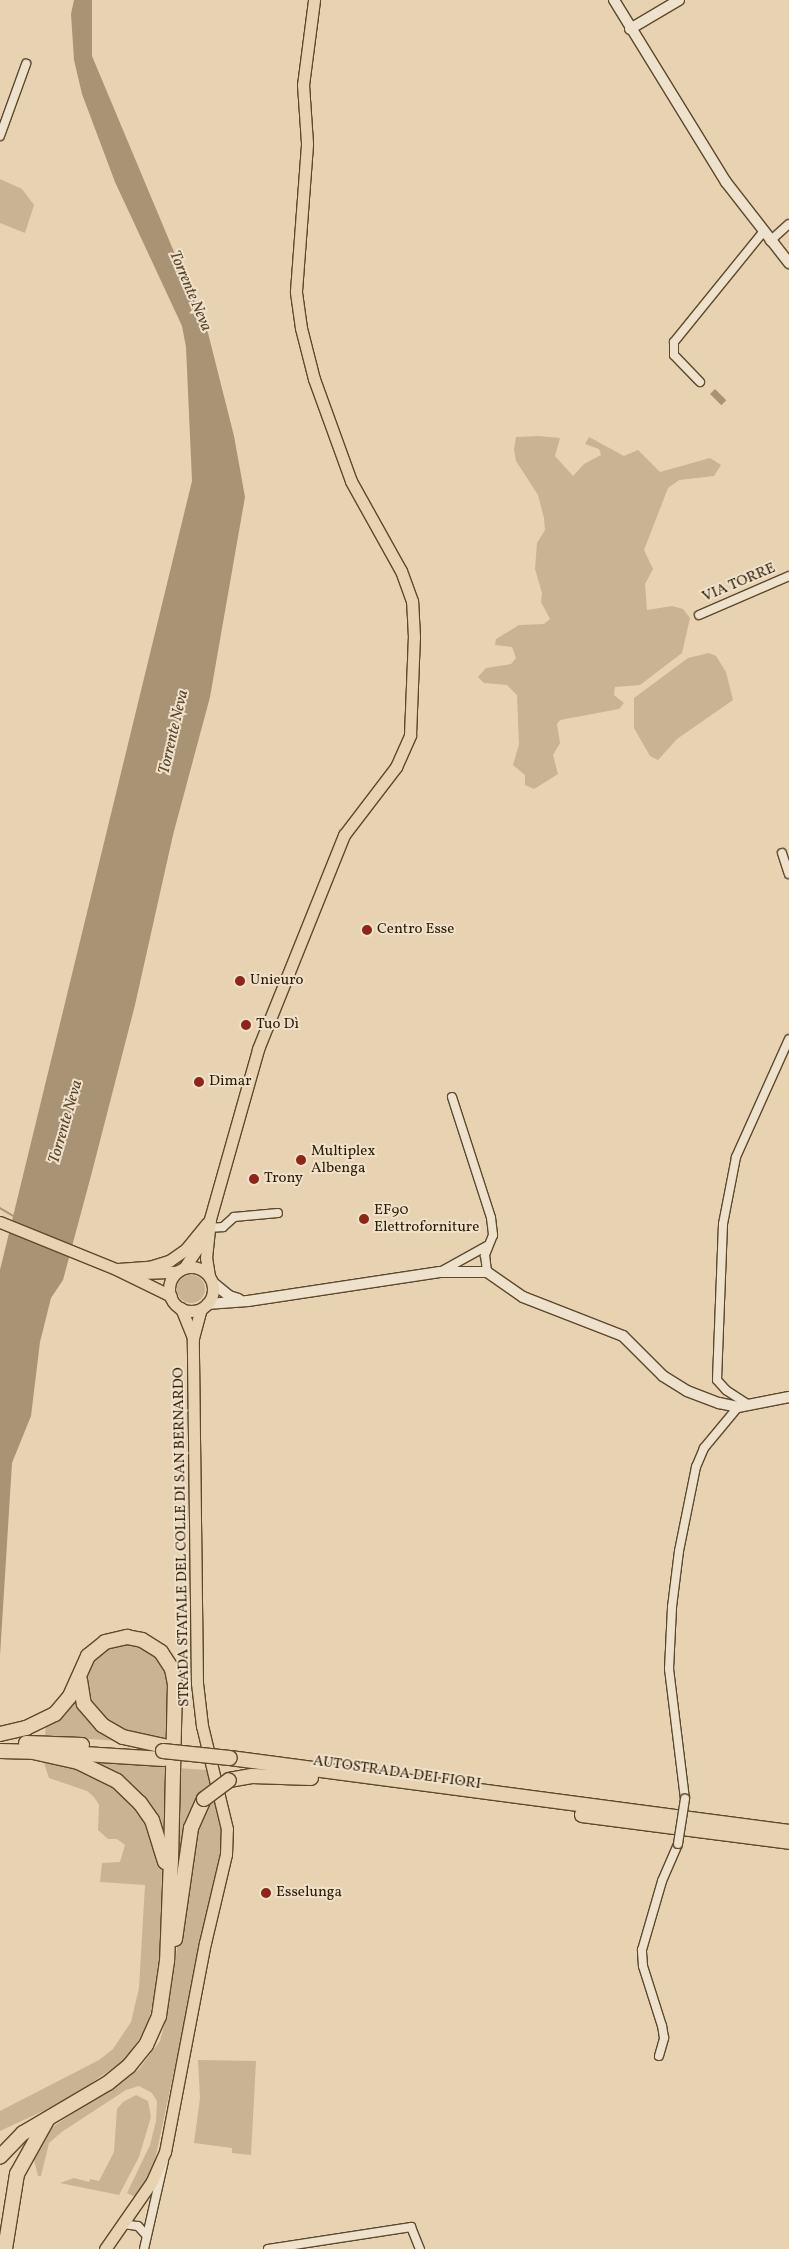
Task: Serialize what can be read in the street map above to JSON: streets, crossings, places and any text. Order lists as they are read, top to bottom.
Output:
{
  "streets": {
    "highway": ["AUTOSTRADA DEI FIORI"],
    "main road": ["STRADA STATALE DEL COLLE DI SAN BERNARDO"],
    "street": ["VIA TORRE"]
  },
  "water": ["Torrente Neva"],
  "places": [
    "Centro Esse",
    "Unieuro",
    "Tuo Dì",
    "Dimar",
    "Multiplex Albenga",
    "Trony",
    "EF90 Elettroforniture",
    "Esselunga"
  ]
}
